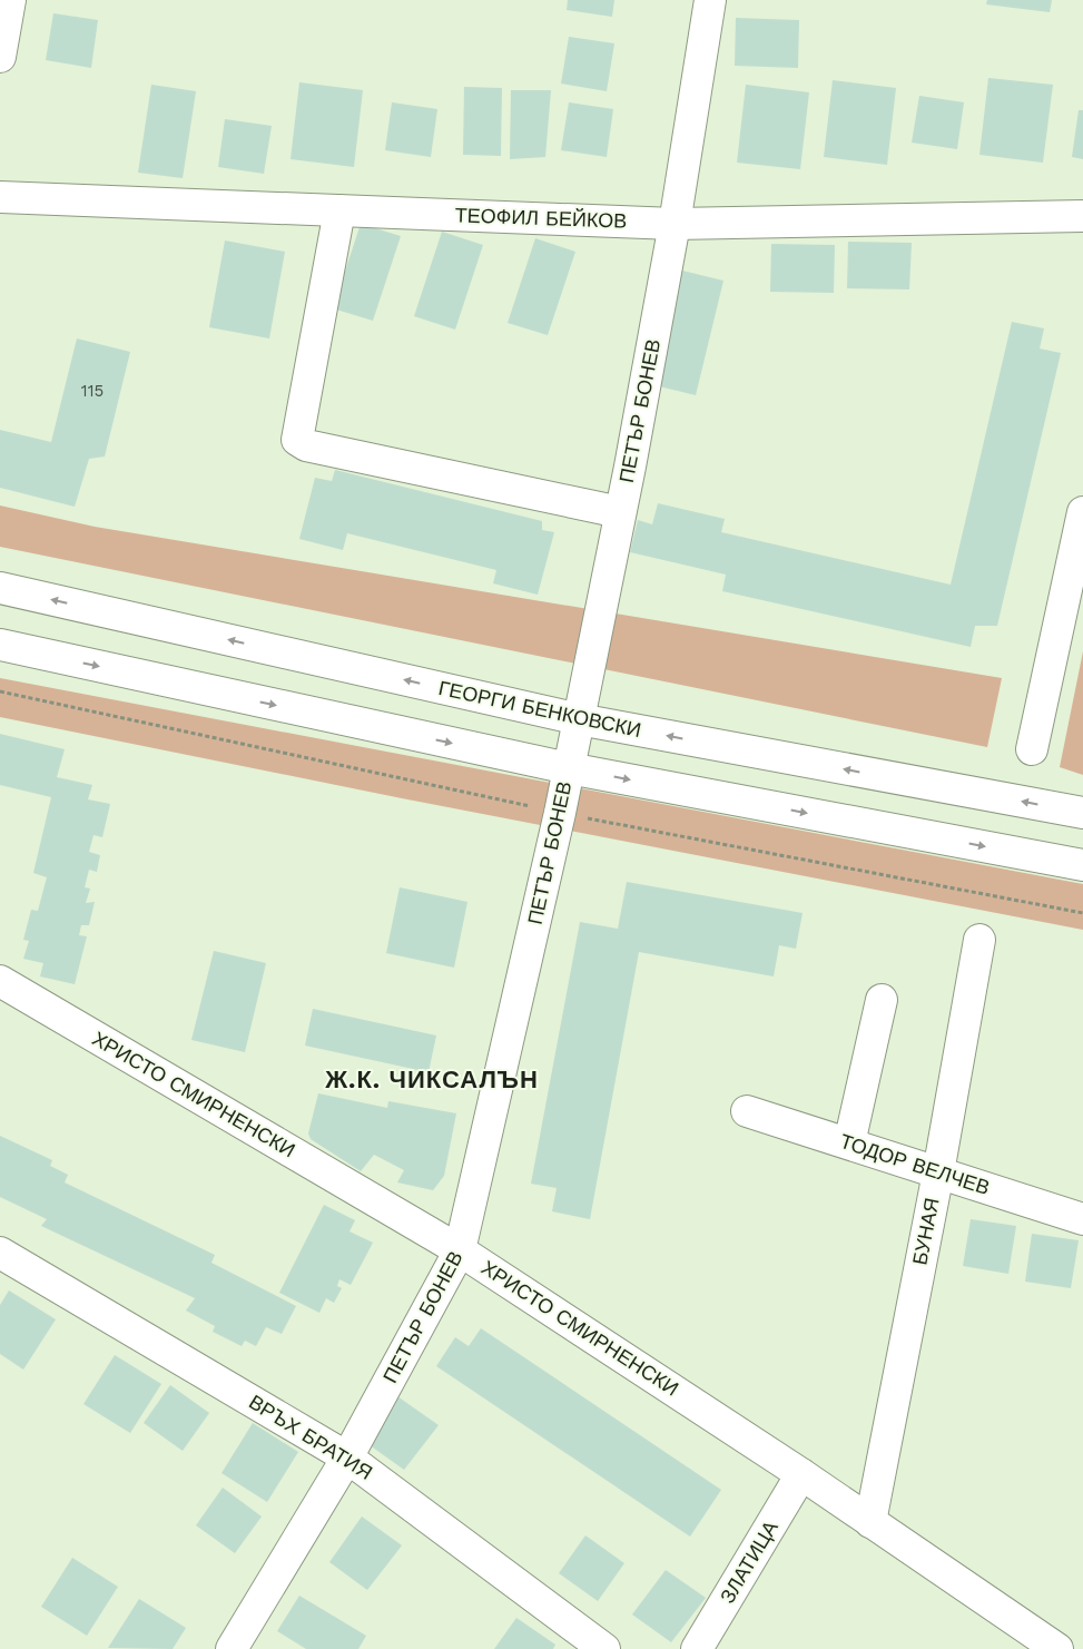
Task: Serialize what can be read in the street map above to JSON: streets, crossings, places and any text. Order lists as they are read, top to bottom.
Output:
{
  "streets": {
    "street": [
      "ТЕОФИЛ БЕЙКОВ",
      "ПЕТЪР БОНЕВ",
      "ГЕОРГИ БЕНКОВСКИ",
      "ХРИСТО СМИРНЕНСКИ",
      "ТОДОР ВЕЛЧЕВ",
      "БУНАЯ",
      "ВРЪХ БРАТИЯ",
      "ЗЛАТИЦА"
    ]
  },
  "crossings": [
    ["ТЕОФИЛ БЕЙКОВ", "ПЕТЪР БОНЕВ"],
    ["ПЕТЪР БОНЕВ", "ГЕОРГИ БЕНКОВСКИ"],
    ["ПЕТЪР БОНЕВ", "ХРИСТО СМИРНЕНСКИ"],
    ["ПЕТЪР БОНЕВ", "ВРЪХ БРАТИЯ"],
    ["ХРИСТО СМИРНЕНСКИ", "БУНАЯ"],
    ["ХРИСТО СМИРНЕНСКИ", "ЗЛАТИЦА"],
    ["ТОДОР ВЕЛЧЕВ", "БУНАЯ"]
  ],
  "districts": ["Ж.К. ЧИКСАЛЪН"],
  "house_numbers": ["115"]
}
